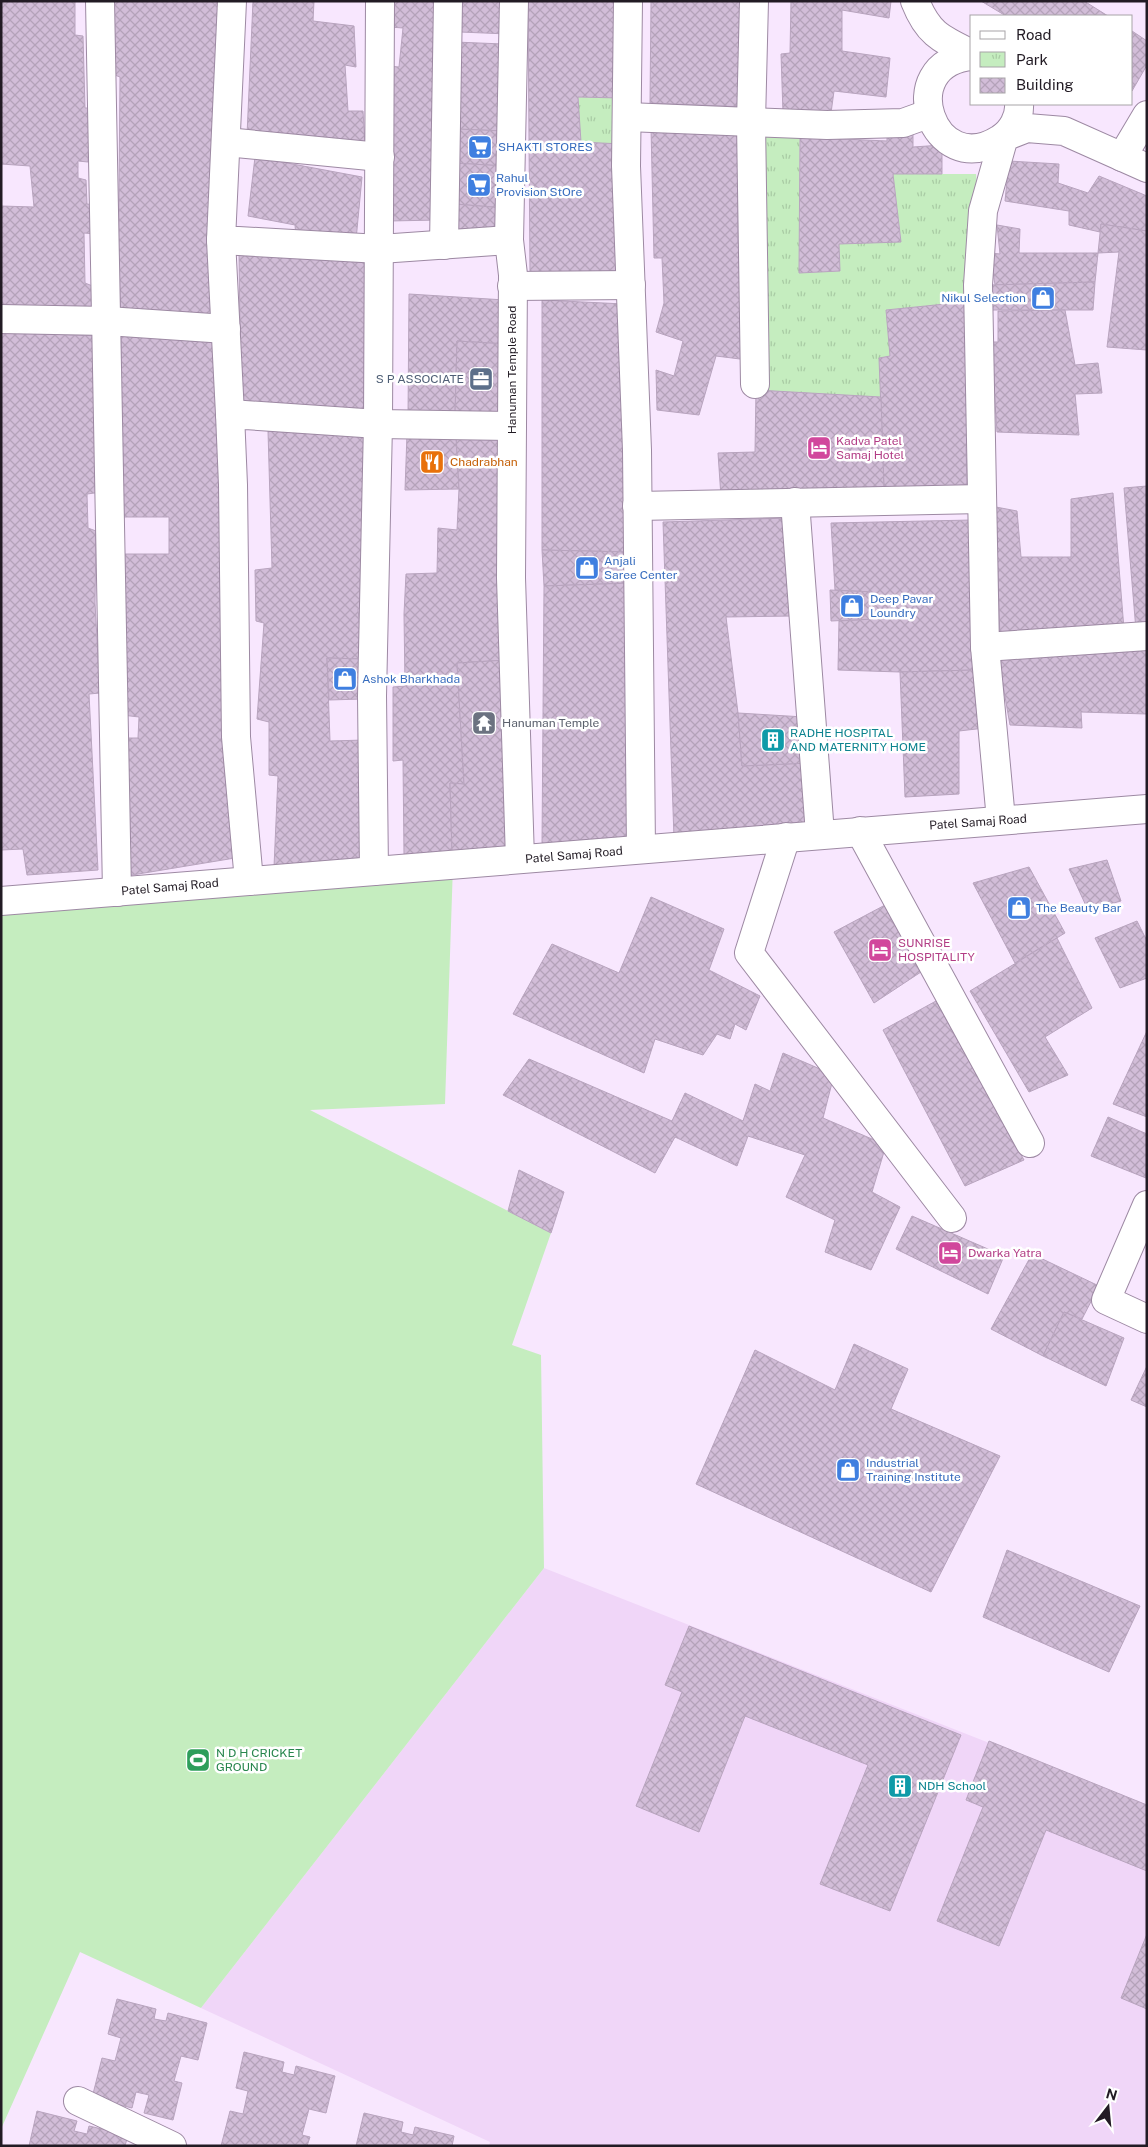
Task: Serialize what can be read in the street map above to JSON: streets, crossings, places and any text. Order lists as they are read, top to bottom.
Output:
{
  "streets": {
    "street": ["Hanuman Temple Road", "Patel Samaj Road"]
  },
  "crossings": [
    ["Hanuman Temple Road", "Patel Samaj Road"]
  ],
  "places": {
    "supermarket": ["SHAKTI STORES", "Rahul Provision StOre"],
    "shop": [
      "Nikul Selection",
      "Anjali Saree Center",
      "Deep Pavar Loundry",
      "Ashok Bharkhada",
      "The Beauty Bar",
      "Industrial Training Institute"
    ],
    "office": ["S P ASSOCIATE"],
    "hotel": ["Kadva Patel Samaj Hotel", "SUNRISE HOSPITALITY", "Dwarka Yatra"],
    "restaurant": ["Chadrabhan"],
    "temple": ["Hanuman Temple"],
    "building": ["RADHE HOSPITAL AND MATERNITY HOME", "NDH School"],
    "sports": ["N D H CRICKET GROUND"]
  },
  "legend": ["Road", "Park", "Building"],
  "north": "top"
}
